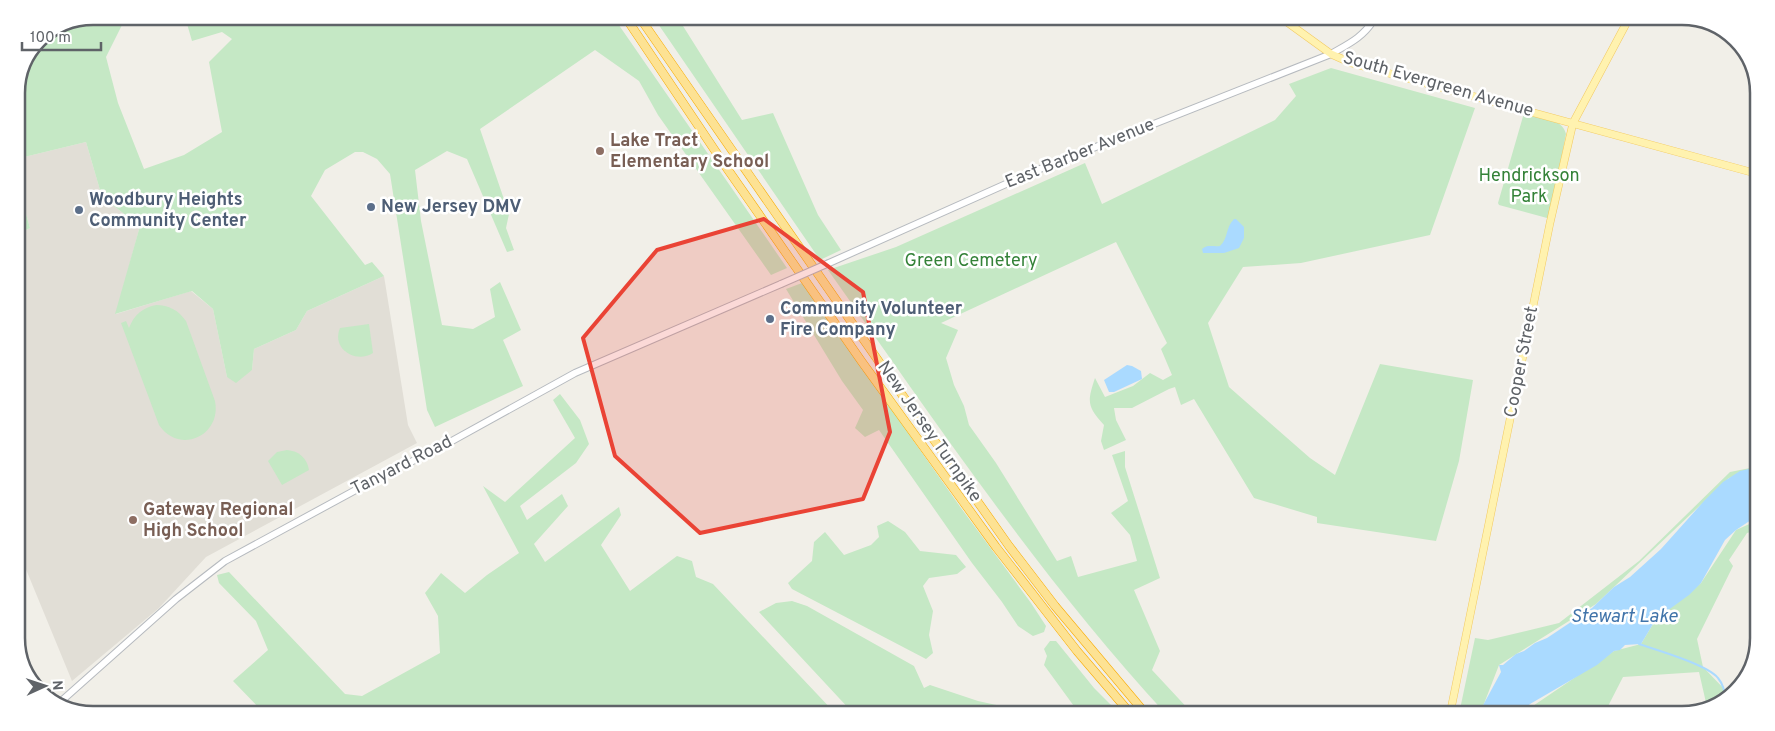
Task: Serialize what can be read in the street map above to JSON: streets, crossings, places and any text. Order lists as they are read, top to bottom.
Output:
{
  "streets": {
    "highway": ["New Jersey Turnpike"],
    "main road": ["South Evergreen Avenue", "Cooper Street"],
    "street": ["East Barber Avenue", "Tanyard Road"]
  },
  "crossings": [
    ["South Evergreen Avenue", "East Barber Avenue"],
    ["South Evergreen Avenue", "Cooper Street"],
    ["East Barber Avenue", "Tanyard Road"]
  ],
  "water": ["Stewart Lake"],
  "parks": ["Hendrickson Park", "Green Cemetery"],
  "places": [
    "Lake Tract Elementary School",
    "New Jersey DMV",
    "Woodbury Heights Community Center",
    "Community Volunteer Fire Company",
    "Gateway Regional High School"
  ],
  "scale_bar": "100 m",
  "north": "right"
}
